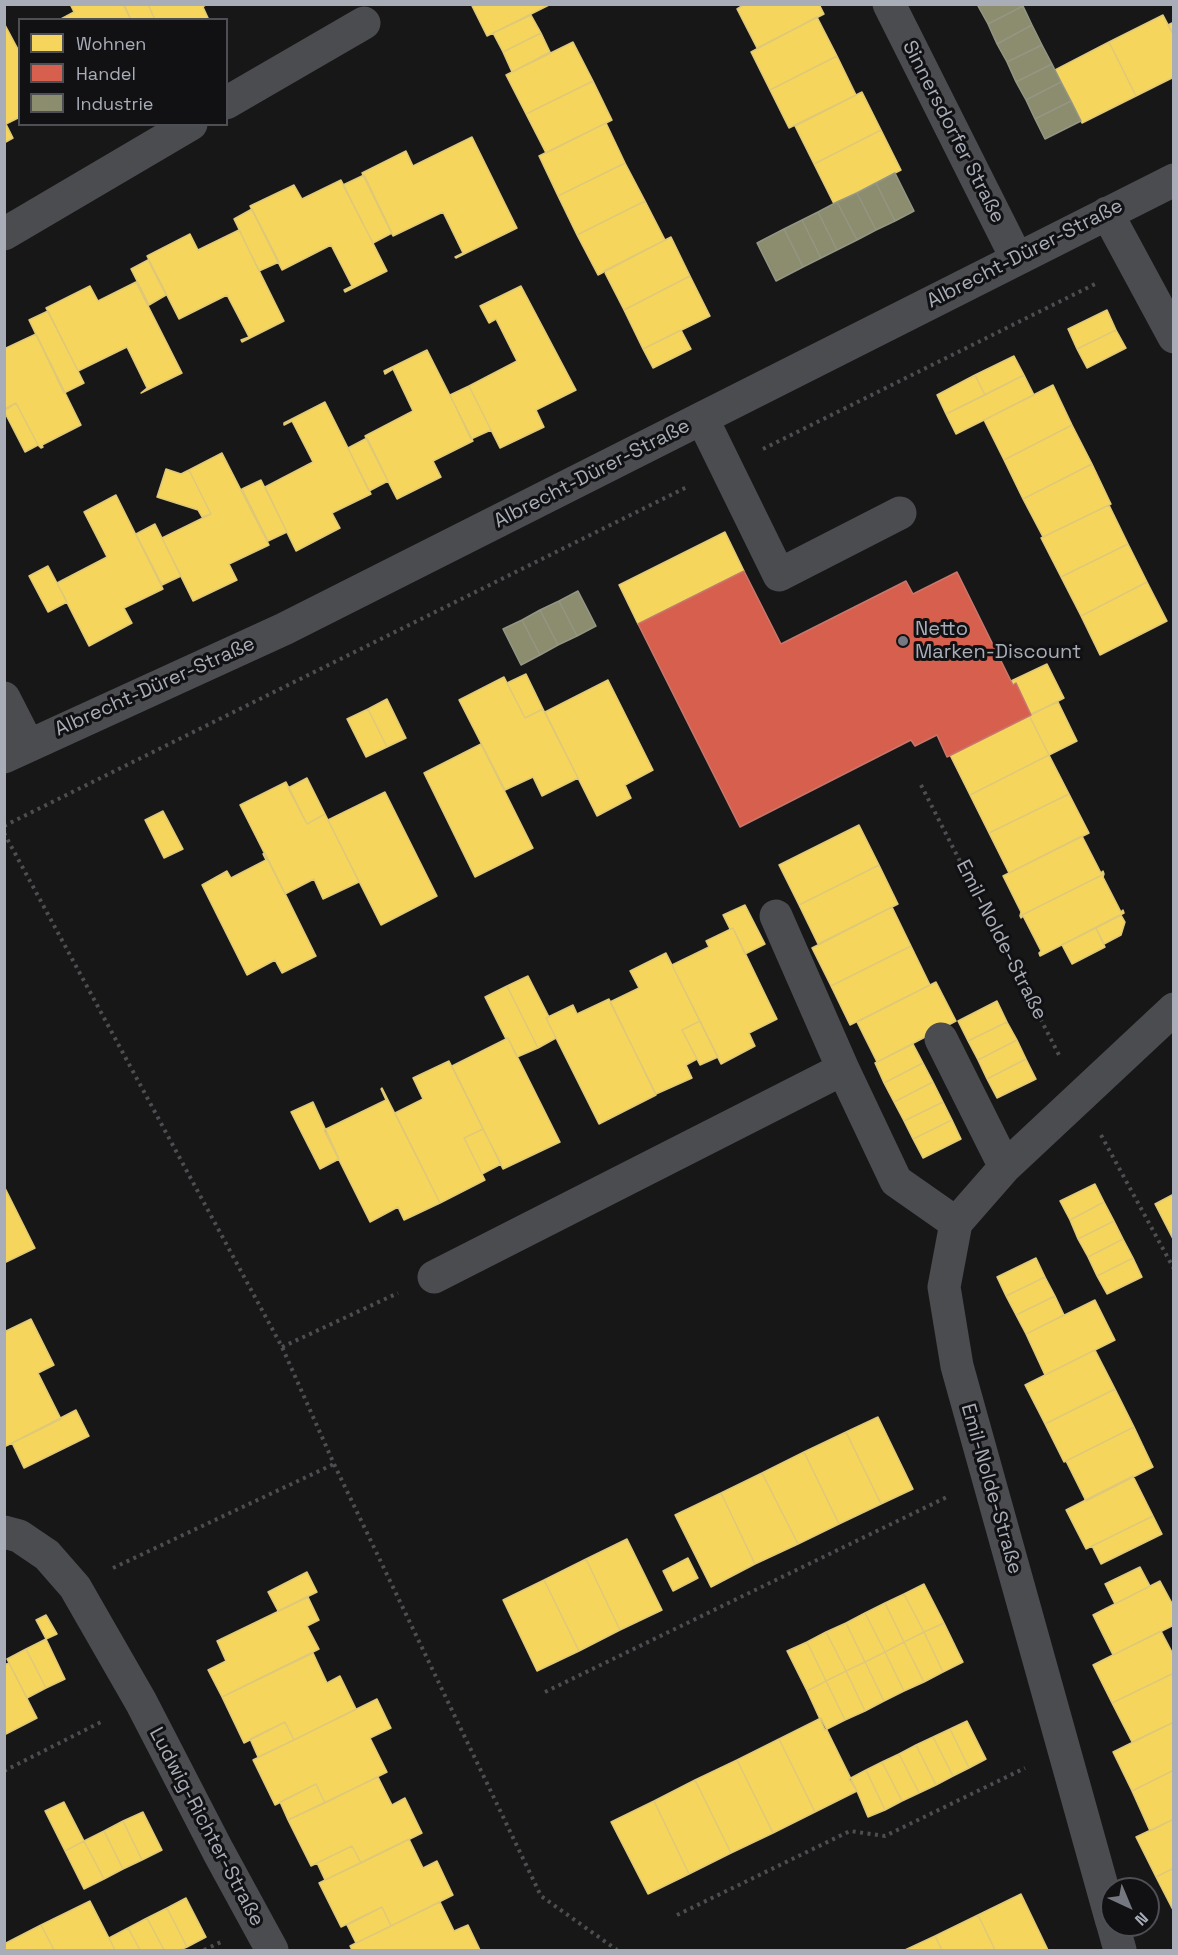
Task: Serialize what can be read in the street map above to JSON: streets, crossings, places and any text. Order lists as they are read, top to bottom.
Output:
{
  "streets": {
    "street": [
      "Sinnersdorfer Straße",
      "Albrecht-Dürer-Straße",
      "Emil-Nolde-Straße",
      "Ludwig-Richter-Straße"
    ]
  },
  "crossings": [
    ["Sinnersdorfer Straße", "Albrecht-Dürer-Straße"]
  ],
  "places": ["Netto Marken-Discount"],
  "legend": ["Wohnen", "Handel", "Industrie"],
  "north": "bottom right"
}
